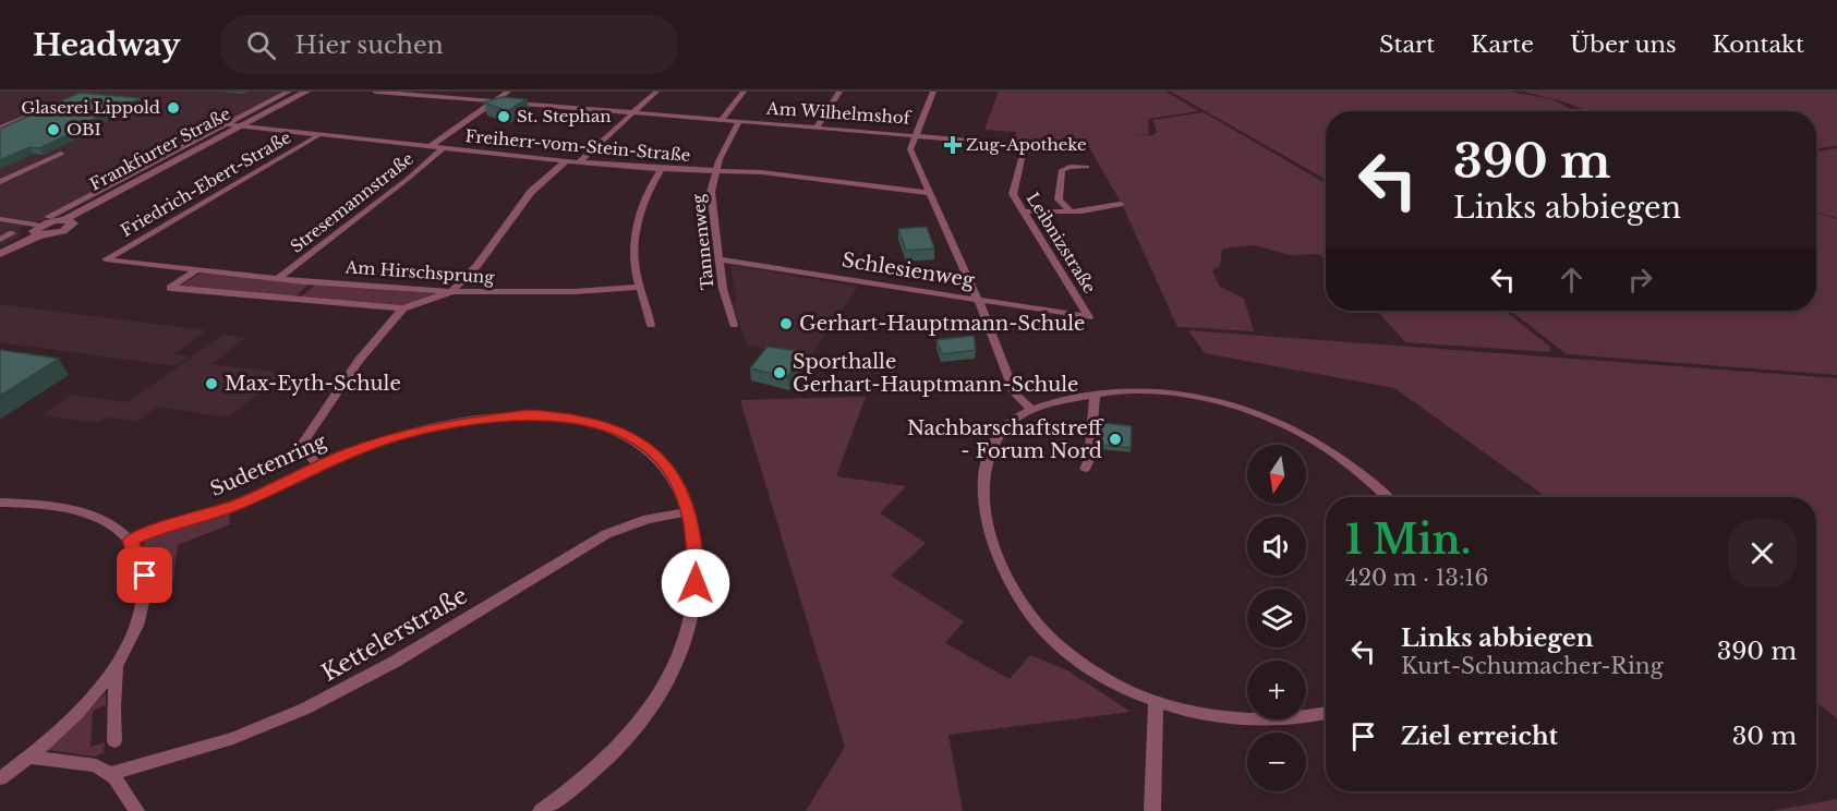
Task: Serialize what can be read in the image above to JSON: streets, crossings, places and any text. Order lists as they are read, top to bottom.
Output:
{
  "streets": {
    "street": [
      "Am Wilhelmshof",
      "Freiherr-vom-Stein-Straße",
      "Frankfurter Straße",
      "Friedrich-Ebert-Straße",
      "Stresemannstraße",
      "Tannenweg",
      "Leibnizstraße",
      "Schlesienweg",
      "Am Hirschsprung",
      "Sudetenring",
      "Kettelerstraße"
    ]
  },
  "crossings": [
    ["Am Wilhelmshof", "Tannenweg"],
    ["Am Wilhelmshof", "Leibnizstraße"],
    ["Freiherr-vom-Stein-Straße", "Frankfurter Straße"],
    ["Freiherr-vom-Stein-Straße", "Friedrich-Ebert-Straße"],
    ["Freiherr-vom-Stein-Straße", "Stresemannstraße"],
    ["Freiherr-vom-Stein-Straße", "Tannenweg"],
    ["Friedrich-Ebert-Straße", "Am Hirschsprung"],
    ["Stresemannstraße", "Am Hirschsprung"],
    ["Tannenweg", "Schlesienweg"],
    ["Leibnizstraße", "Schlesienweg"],
    ["Sudetenring", "Kettelerstraße"]
  ],
  "places": {
    "other": [
      "Glaserei Lippold",
      "St. Stephan",
      "OBI",
      "Gerhart-Hauptmann-Schule",
      "Sporthalle Gerhart-Hauptmann-Schule",
      "Max-Eyth-Schule",
      "Nachbarschaftstreff - Forum Nord"
    ],
    "health": ["Zug-Apotheke"]
  },
  "north": "bottom",
  "page": {
    "header": "Headway",
    "search": "Hier suchen",
    "nav": [
      "Start",
      "Karte",
      "Über uns",
      "Kontakt"
    ],
    "turn": ["390 m", "Links abbiegen"],
    "map_buttons": ["+", "−"],
    "heading": ["1 Min.", "420 m · 13:16"],
    "list": [
      {
        "name": "Links abbiegen",
        "note": "Kurt-Schumacher-Ring",
        "value": "390 m"
      },
      {
        "name": "Ziel erreicht",
        "value": "30 m"
      }
    ]
  }
}
